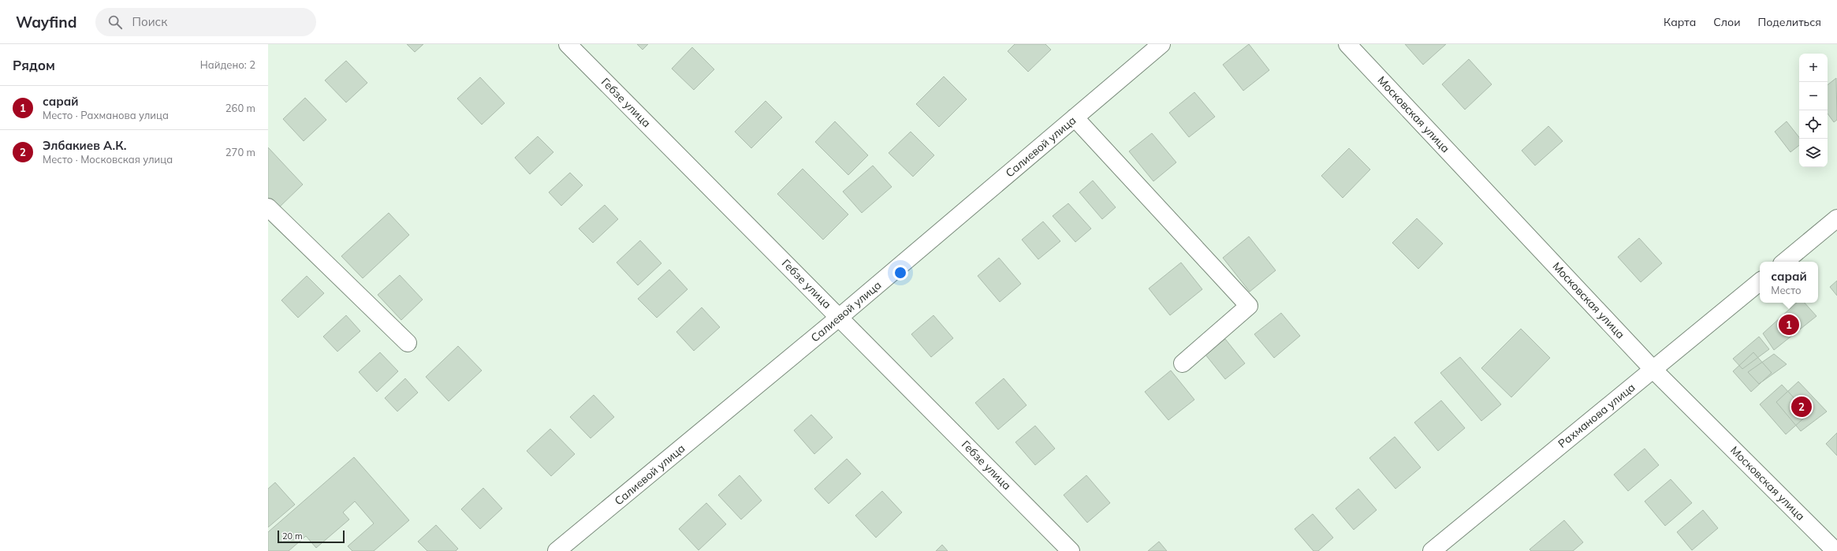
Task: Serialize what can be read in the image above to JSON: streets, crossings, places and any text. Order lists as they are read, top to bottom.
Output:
{
  "streets": {
    "street": [
      "Гебзе улица",
      "Московская улица",
      "Салиевой улица",
      "Рахманова улица"
    ]
  },
  "crossings": [
    ["Гебзе улица", "Салиевой улица"],
    ["Московская улица", "Рахманова улица"]
  ],
  "scale_bar": "20 m",
  "page": {
    "header": "Wayfind",
    "search": "Поиск",
    "nav": ["Карта", "Слои", "Поделиться"],
    "heading": ["Рядом", "Найдено: 2"],
    "map_buttons": ["+", "−"],
    "list": [
      {
        "mark": "1",
        "name": "сарай",
        "note": "Место · Рахманова улица",
        "value": "260 m"
      },
      {
        "mark": "2",
        "name": "Элбакиев А.К.",
        "note": "Место · Московская улица",
        "value": "270 m"
      }
    ],
    "popup": ["сарай", "Место"],
    "pins": ["1", "2"],
    "scale": "20 m"
  }
}
